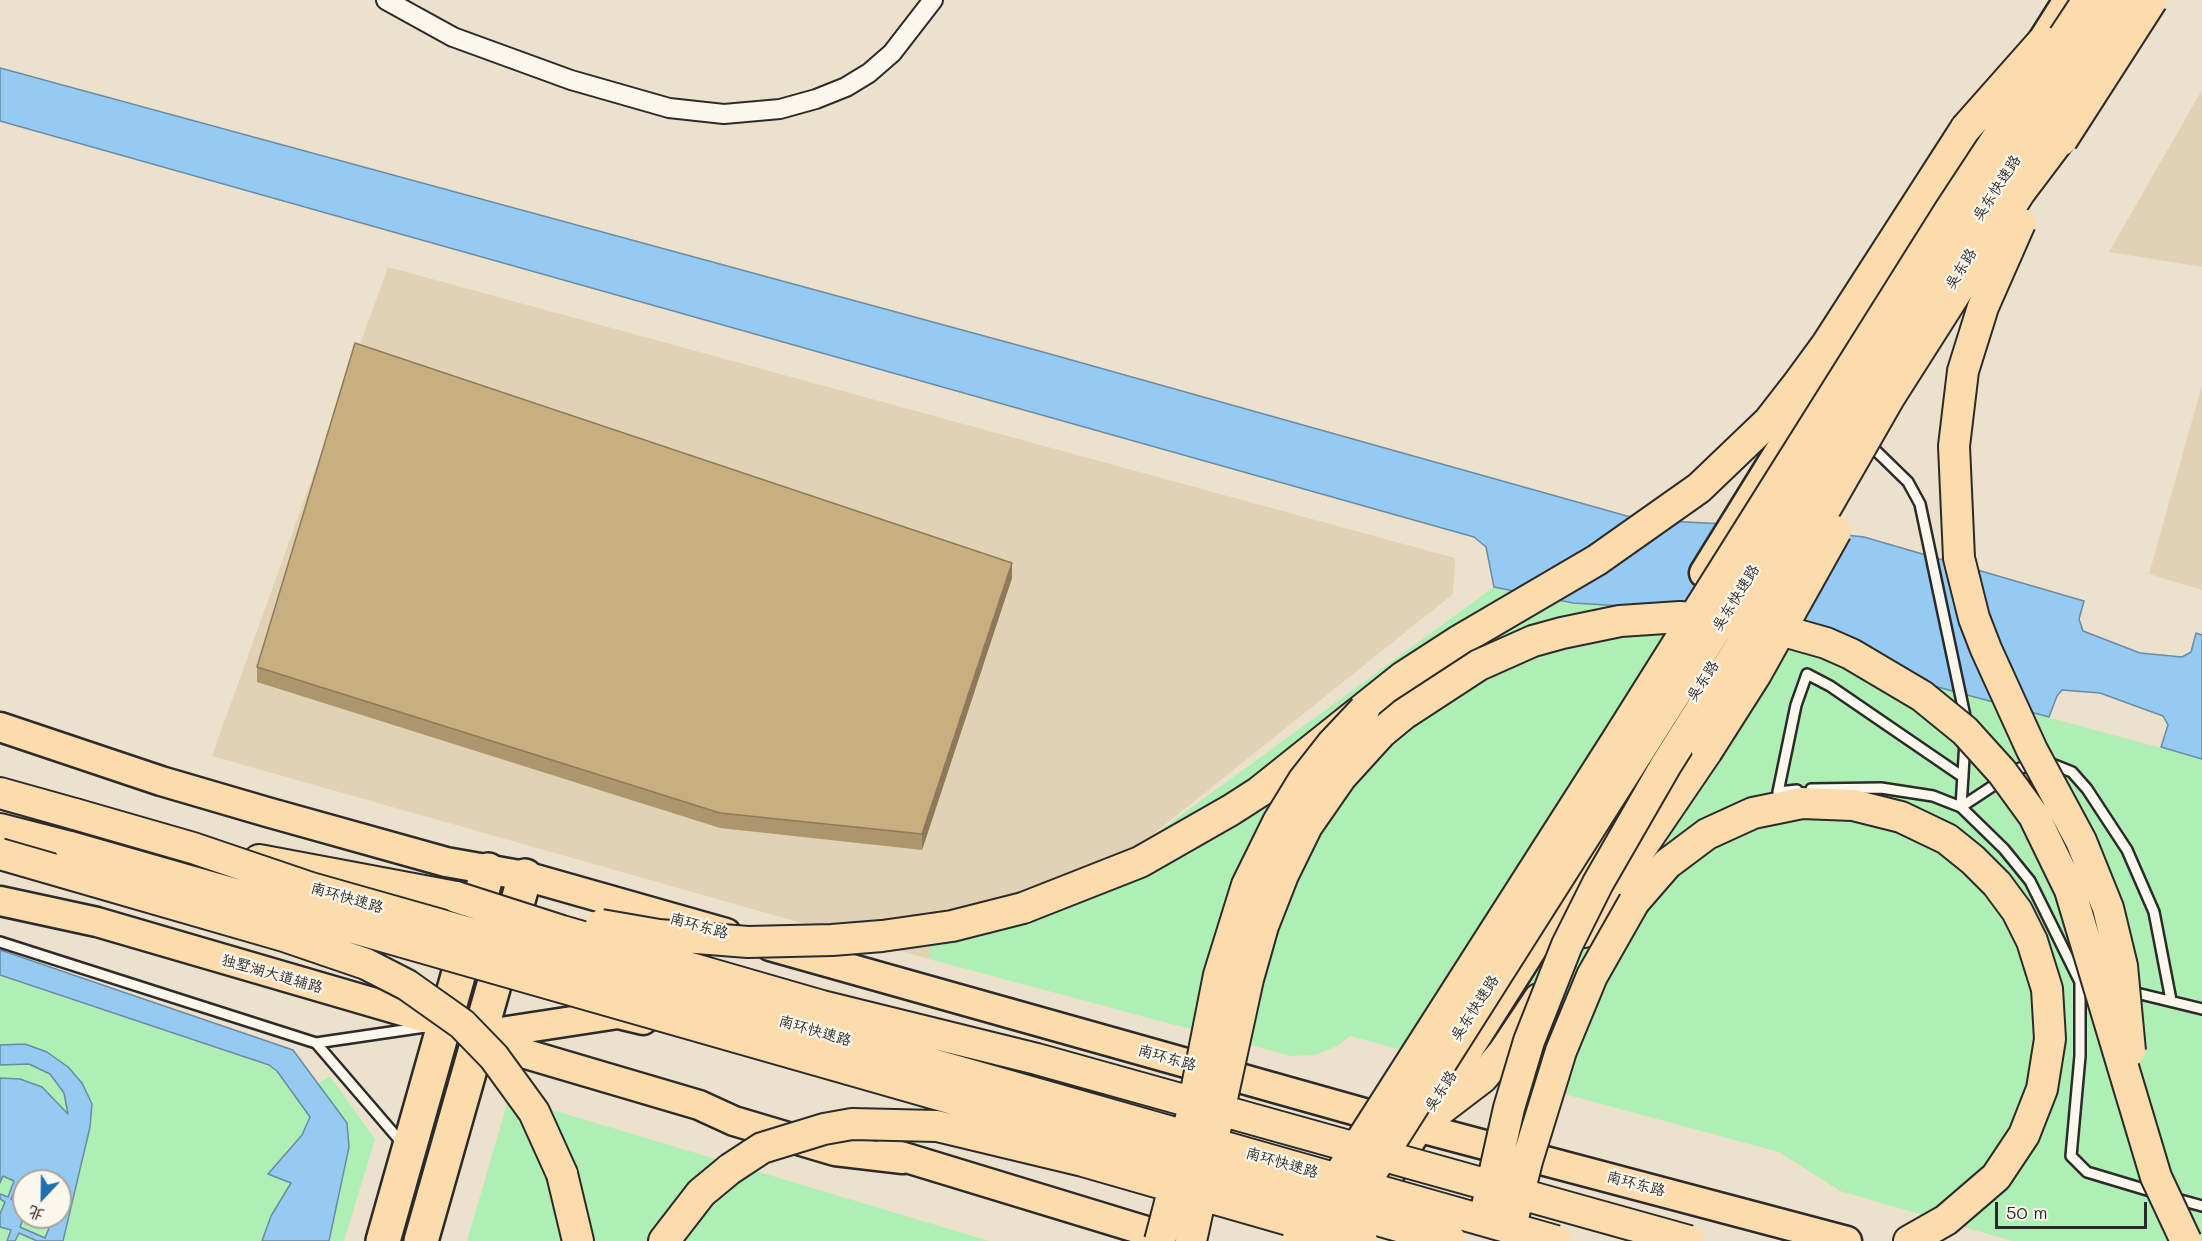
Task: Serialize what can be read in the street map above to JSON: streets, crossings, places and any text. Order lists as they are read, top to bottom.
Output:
{
  "streets": {
    "highway": ["吴东快速路", "南环快速路"],
    "main road": ["吴东路", "南环东路", "独墅湖大道辅路"]
  },
  "crossings": [
    ["吴东路", "南环东路"]
  ],
  "scale_bar": "50 m",
  "north": "bottom"
}
